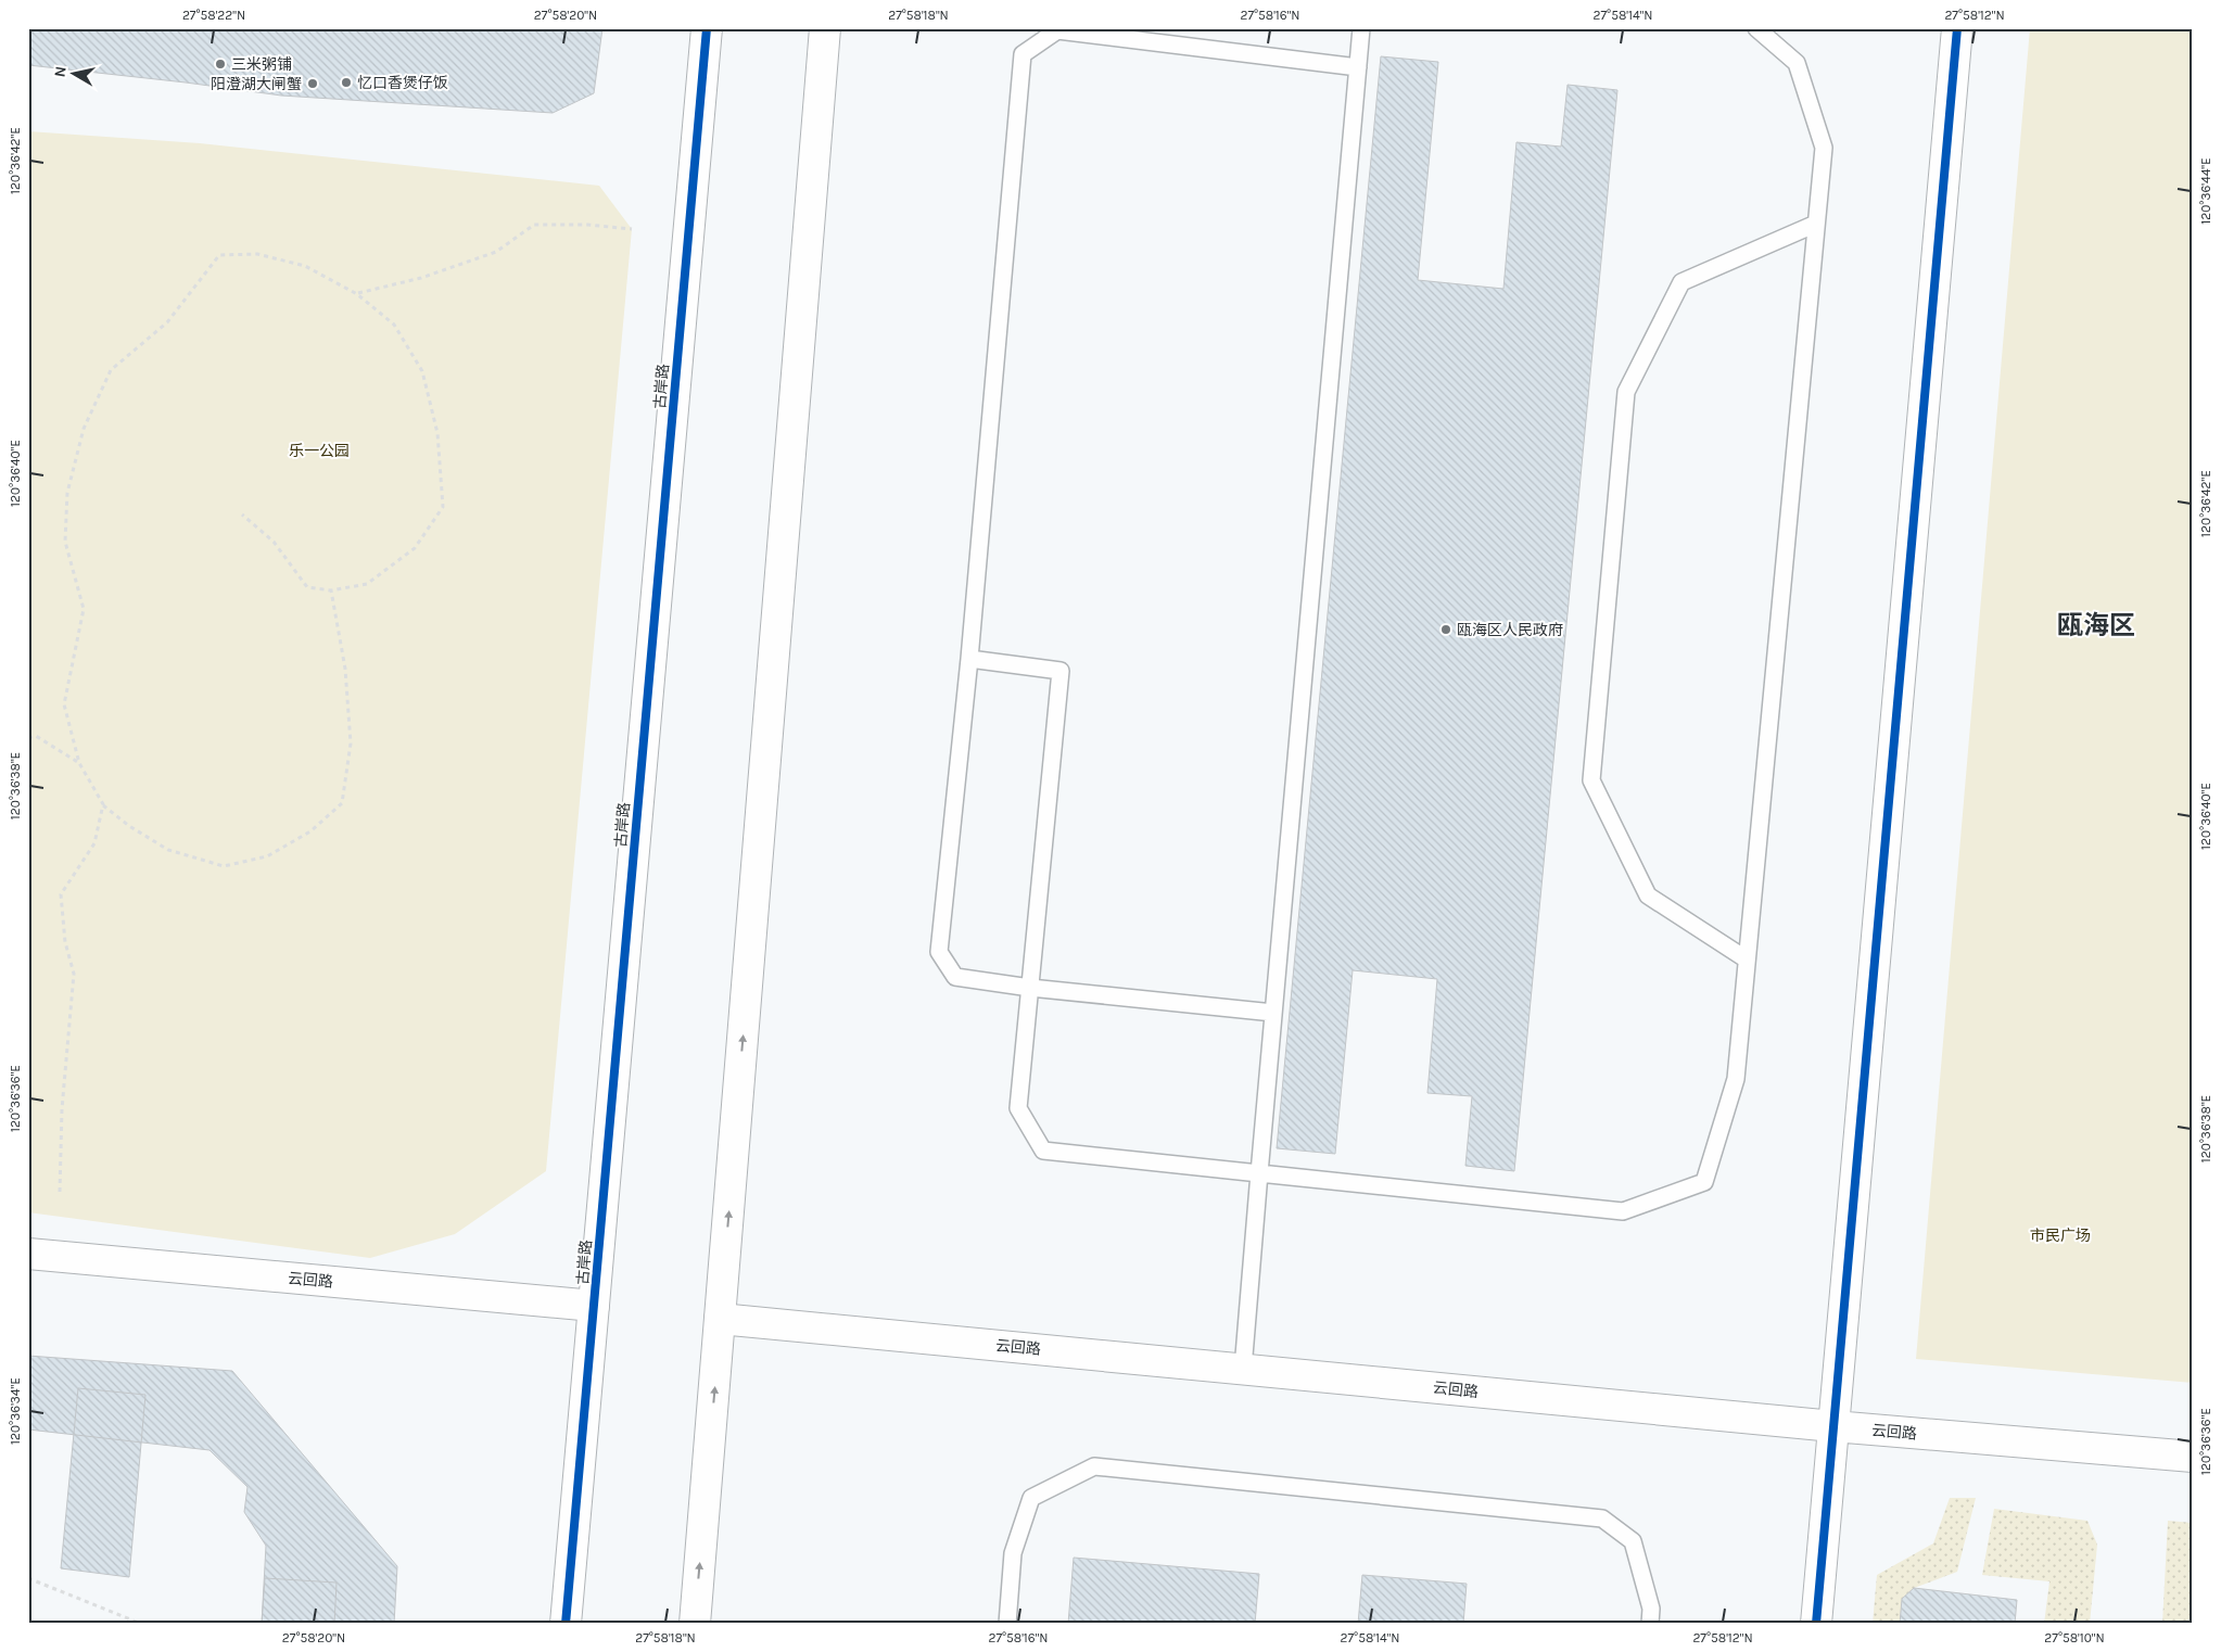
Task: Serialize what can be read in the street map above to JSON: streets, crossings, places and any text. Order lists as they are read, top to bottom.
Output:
{
  "streets": {
    "street": ["古岸路", "云回路"]
  },
  "crossings": [
    ["古岸路", "云回路"]
  ],
  "districts": ["瓯海区"],
  "parks": ["乐一公园", "市民广场"],
  "places": [
    "三米粥铺",
    "忆口香煲仔饭",
    "阳澄湖大闸蟹",
    "瓯海区人民政府"
  ],
  "north": "left",
  "coordinates": [
    "27°58'22\"N",
    "27°58'20\"N",
    "27°58'18\"N",
    "27°58'16\"N",
    "27°58'14\"N",
    "27°58'12\"N",
    "120°36'42\"E",
    "120°36'44\"E",
    "120°36'40\"E",
    "120°36'38\"E",
    "120°36'36\"E",
    "120°36'34\"E",
    "27°58'10\"N"
  ]
}
